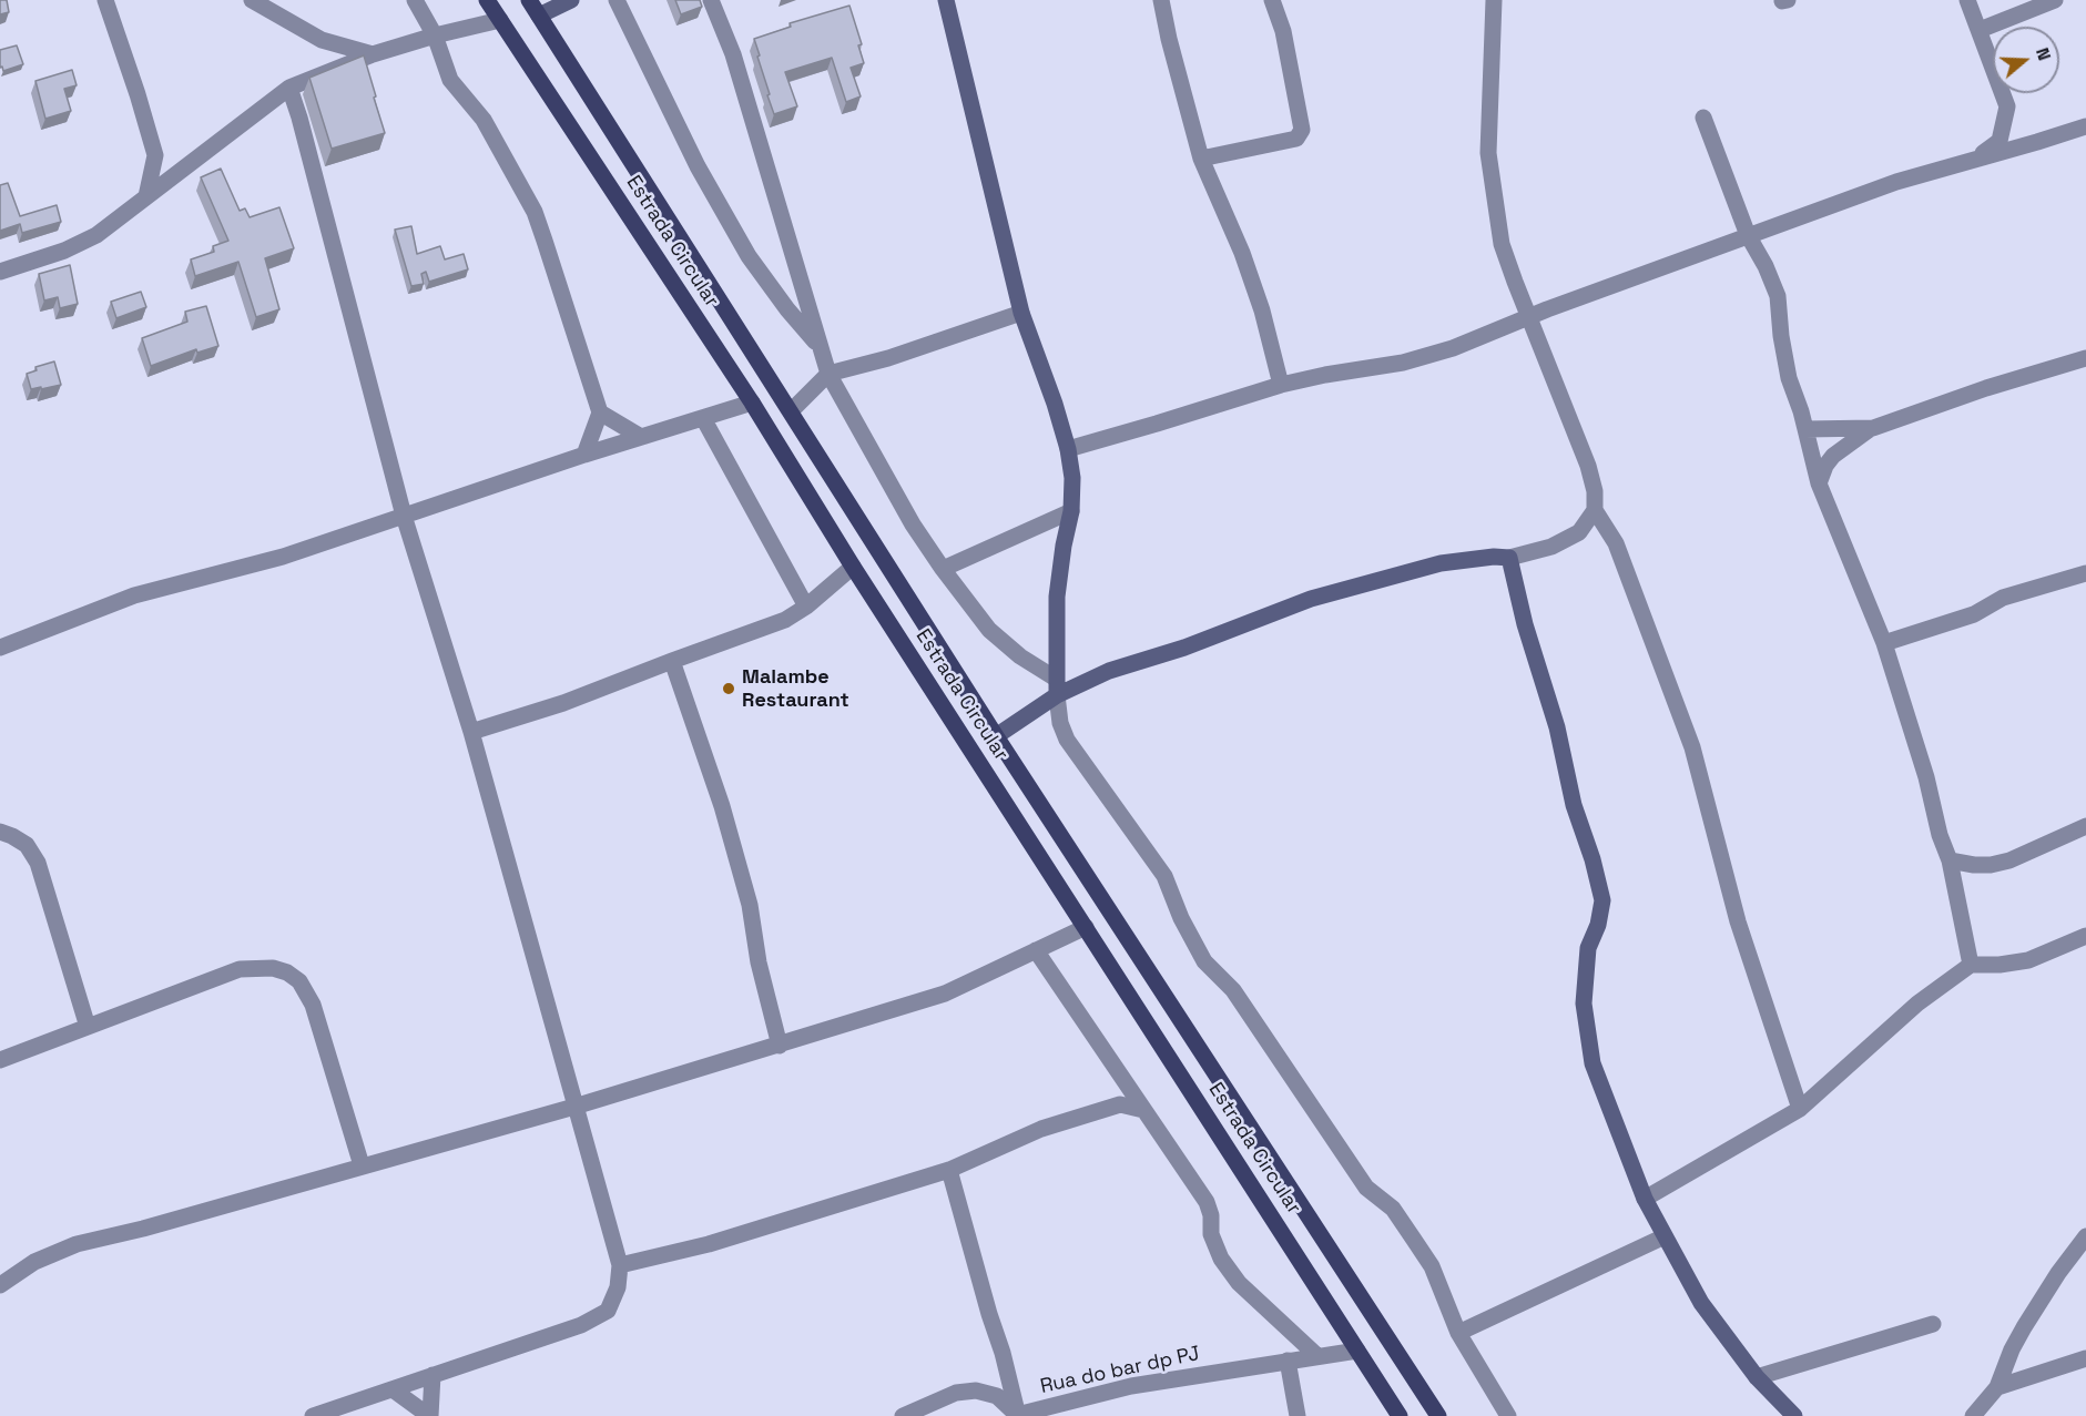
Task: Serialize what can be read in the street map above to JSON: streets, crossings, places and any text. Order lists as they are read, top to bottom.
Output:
{
  "streets": {
    "main road": ["Estrada Circular"],
    "street": ["Rua do bar dp PJ"]
  },
  "crossings": [
    ["Estrada Circular", "Rua do bar dp PJ"]
  ],
  "places": ["Malambe Restaurant"],
  "north": "right"
}
